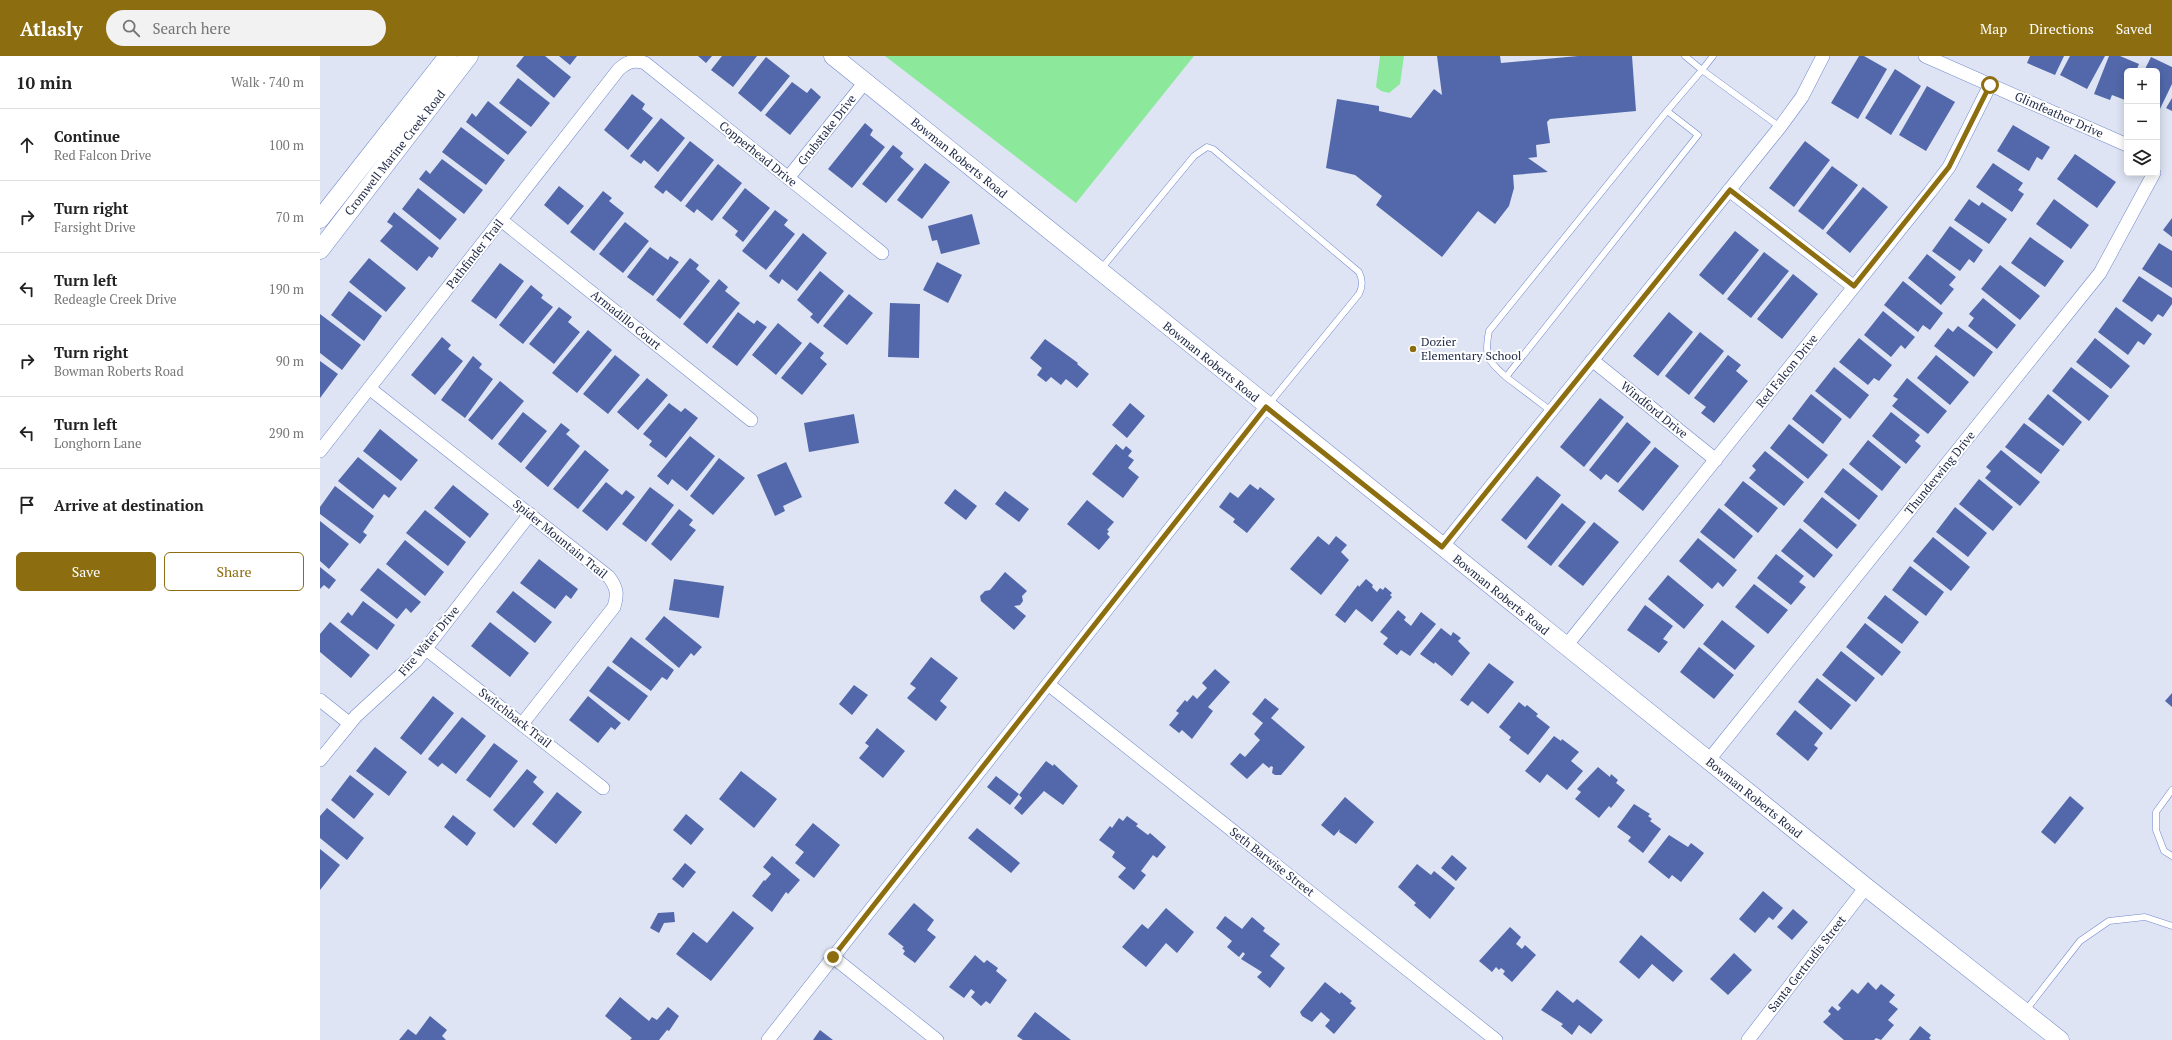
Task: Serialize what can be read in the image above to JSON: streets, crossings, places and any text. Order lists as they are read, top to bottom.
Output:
{
  "streets": {
    "street": [
      "Glimfeather Drive",
      "Grubstake Drive",
      "Cromwell Marine Creek Road",
      "Copperhead Drive",
      "Bowman Roberts Road",
      "Pathfinder Trail",
      "Armadillo Court",
      "Red Falcon Drive",
      "Windford Drive",
      "Thunderwing Drive",
      "Spider Mountain Trail",
      "Fire Water Drive",
      "Switchback Trail",
      "Seth Barwise Street",
      "Santa Gertrudis Street"
    ]
  },
  "crossings": [
    ["Glimfeather Drive", "Red Falcon Drive"],
    ["Grubstake Drive", "Copperhead Drive"],
    ["Grubstake Drive", "Bowman Roberts Road"],
    ["Copperhead Drive", "Pathfinder Trail"],
    ["Bowman Roberts Road", "Red Falcon Drive"],
    ["Bowman Roberts Road", "Thunderwing Drive"],
    ["Bowman Roberts Road", "Santa Gertrudis Street"],
    ["Pathfinder Trail", "Armadillo Court"],
    ["Pathfinder Trail", "Spider Mountain Trail"],
    ["Red Falcon Drive", "Windford Drive"],
    ["Spider Mountain Trail", "Fire Water Drive"],
    ["Spider Mountain Trail", "Switchback Trail"],
    ["Fire Water Drive", "Switchback Trail"]
  ],
  "places": ["Dozier Elementary School"],
  "page": {
    "header": "Atlasly",
    "search": "Search here",
    "nav": ["Map", "Directions", "Saved"],
    "heading": ["10 min", "Walk · 740 m"],
    "map_buttons": ["+", "−"],
    "list": [
      ["Continue", "Red Falcon Drive", "100 m"],
      ["Turn right", "Farsight Drive", "70 m"],
      ["Turn left", "Redeagle Creek Drive", "190 m"],
      ["Turn right", "Bowman Roberts Road", "90 m"],
      ["Turn left", "Longhorn Lane", "290 m"],
      "Arrive at destination"
    ],
    "buttons": ["Save", "Share"]
  }
}
